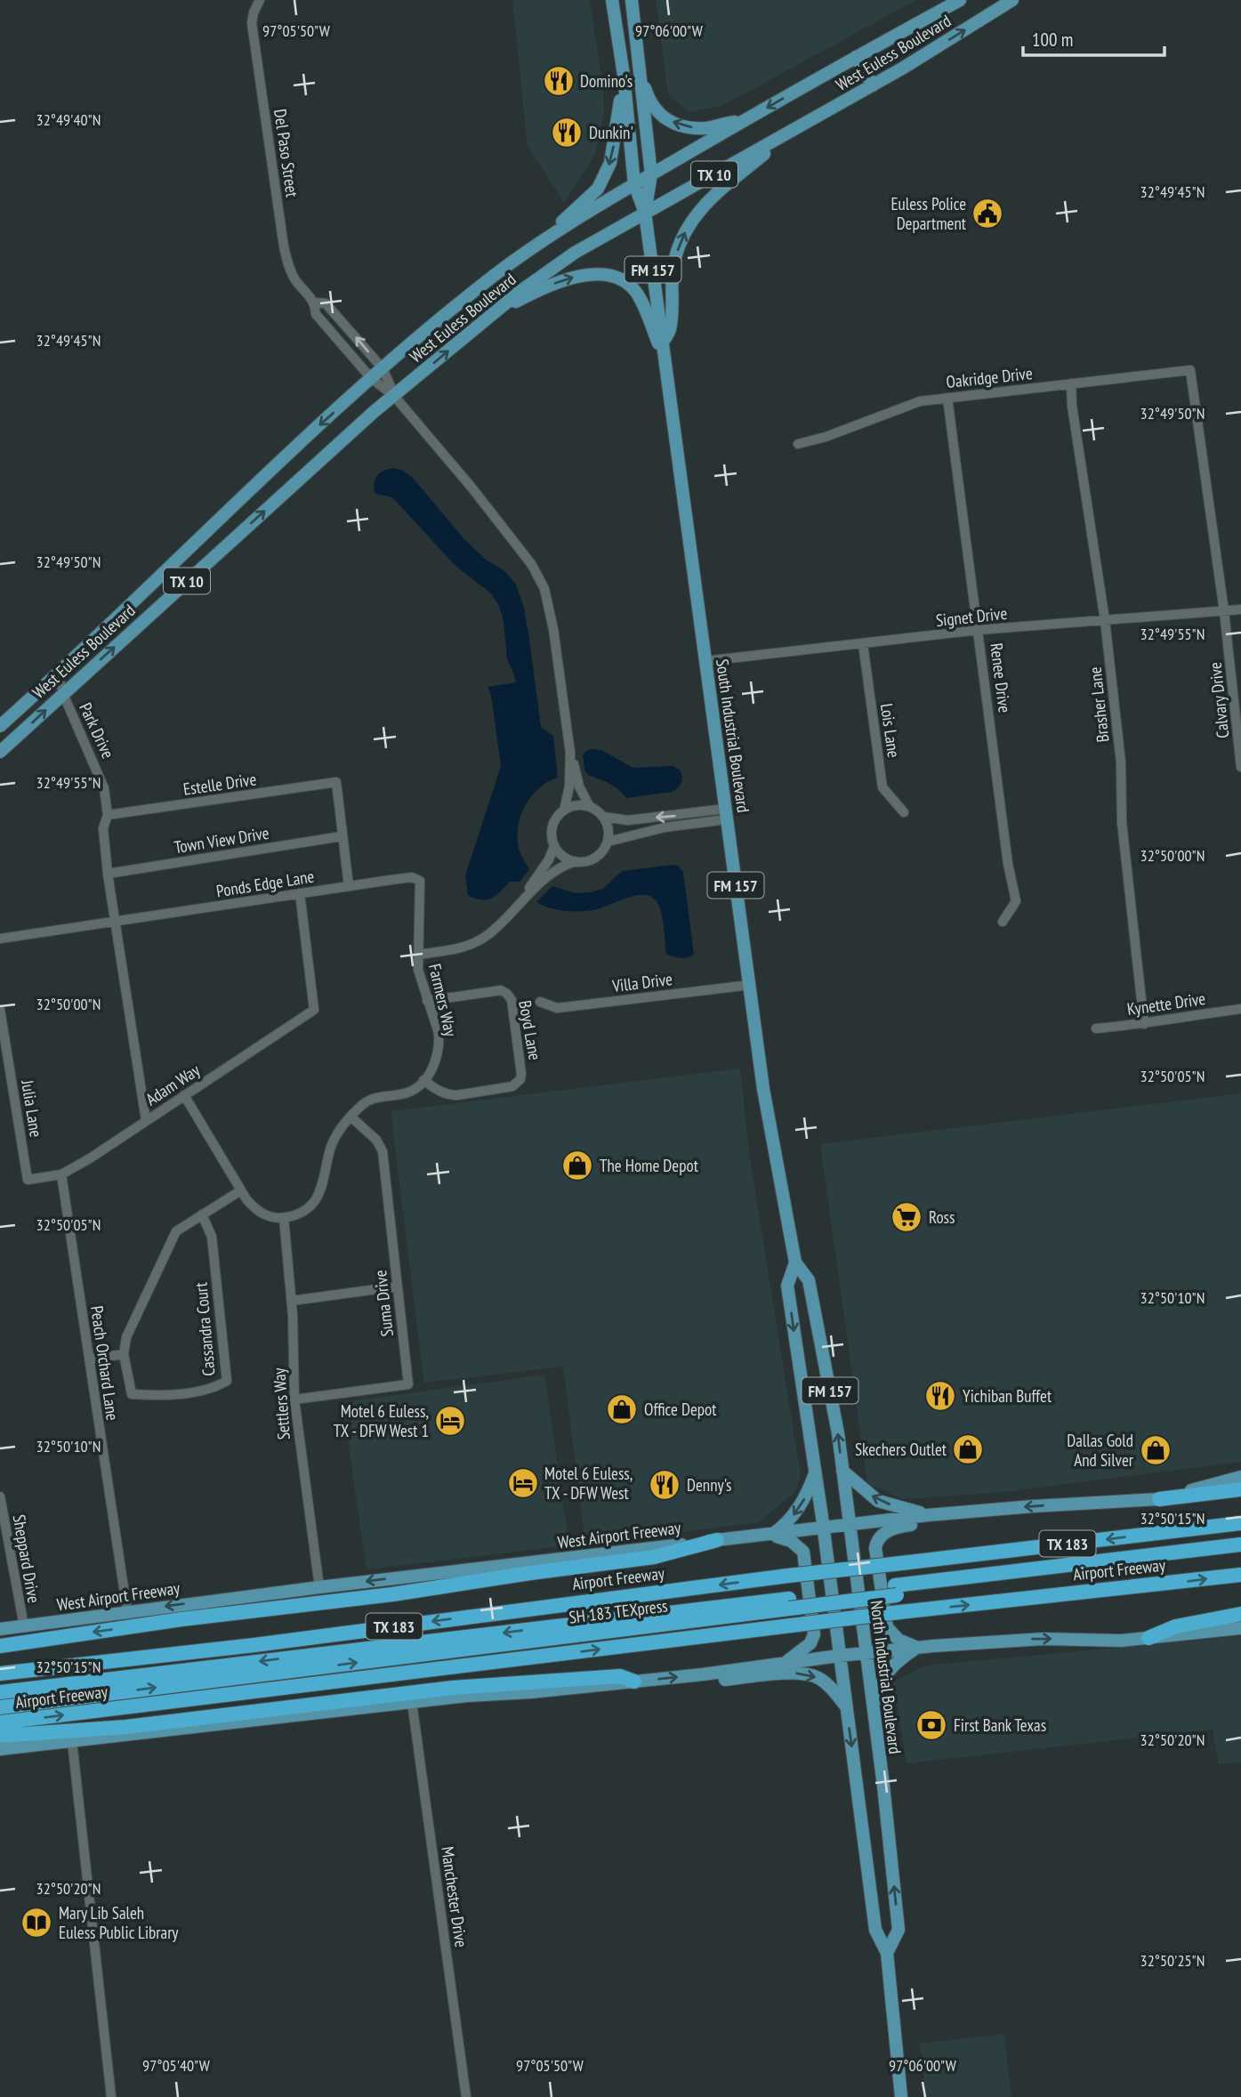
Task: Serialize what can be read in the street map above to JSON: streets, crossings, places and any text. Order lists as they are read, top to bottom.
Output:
{
  "streets": {
    "highway": ["TX 183", "Airport Freeway", "SH 183 TEXpress"],
    "main road": [
      "West Euless Boulevard",
      "TX 10",
      "FM 157",
      "South Industrial Boulevard",
      "West Airport Freeway",
      "North Industrial Boulevard"
    ],
    "street": [
      "Del Paso Street",
      "Oakridge Drive",
      "Signet Drive",
      "Renee Drive",
      "Calvary Drive",
      "Brasher Lane",
      "Park Drive",
      "Lois Lane",
      "Estelle Drive",
      "Town View Drive",
      "Ponds Edge Lane",
      "Villa Drive",
      "Farmers Way",
      "Kynette Drive",
      "Boyd Lane",
      "Adam Way",
      "Julia Lane",
      "Suma Drive",
      "Cassandra Court",
      "Peach Orchard Lane",
      "Settlers Way",
      "Sheppard Drive",
      "Manchester Drive"
    ]
  },
  "crossings": [
    ["West Euless Boulevard", "Del Paso Street"],
    ["West Euless Boulevard", "Park Drive"],
    ["West Euless Boulevard", "South Industrial Boulevard"],
    ["Oakridge Drive", "Renee Drive"],
    ["Oakridge Drive", "Calvary Drive"],
    ["Oakridge Drive", "Brasher Lane"],
    ["Signet Drive", "Renee Drive"],
    ["Signet Drive", "Calvary Drive"],
    ["Signet Drive", "Brasher Lane"],
    ["Signet Drive", "Lois Lane"],
    ["Signet Drive", "South Industrial Boulevard"],
    ["Brasher Lane", "Kynette Drive"],
    ["Park Drive", "Estelle Drive"],
    ["Park Drive", "Town View Drive"],
    ["Park Drive", "Ponds Edge Lane"],
    ["Park Drive", "Adam Way"],
    ["South Industrial Boulevard", "Villa Drive"],
    ["South Industrial Boulevard", "West Airport Freeway"],
    ["South Industrial Boulevard", "North Industrial Boulevard"],
    ["Estelle Drive", "Town View Drive"],
    ["Ponds Edge Lane", "Farmers Way"],
    ["Ponds Edge Lane", "Adam Way"],
    ["Farmers Way", "Boyd Lane"],
    ["Adam Way", "Julia Lane"],
    ["Adam Way", "Peach Orchard Lane"],
    ["Julia Lane", "Peach Orchard Lane"],
    ["Suma Drive", "Settlers Way"],
    ["Peach Orchard Lane", "West Airport Freeway"],
    ["Settlers Way", "West Airport Freeway"],
    ["West Airport Freeway", "Sheppard Drive"]
  ],
  "one_way": ["West Airport Freeway"],
  "places": {
    "restaurant": [
      "Domino's",
      "Dunkin'",
      "Yichiban Buffet",
      "Denny's"
    ],
    "public building": ["Euless Police Department"],
    "shop": [
      "The Home Depot",
      "Office Depot",
      "Skechers Outlet",
      "Dallas Gold And Silver"
    ],
    "supermarket": ["Ross"],
    "hotel": ["Motel 6 Euless, TX - DFW West 1", "Motel 6 Euless, TX - DFW West"],
    "bank": ["First Bank Texas"],
    "library": ["Mary Lib Saleh Euless Public Library"]
  },
  "scale_bar": "100 m",
  "coordinates": [
    "97°05'50\"W",
    "97°06'00\"W",
    "32°49'40\"N",
    "32°49'45\"N",
    "32°49'50\"N",
    "32°49'55\"N",
    "32°50'00\"N",
    "32°50'05\"N",
    "32°50'10\"N",
    "32°50'15\"N",
    "32°50'20\"N",
    "32°50'25\"N",
    "97°05'40\"W"
  ]
}
